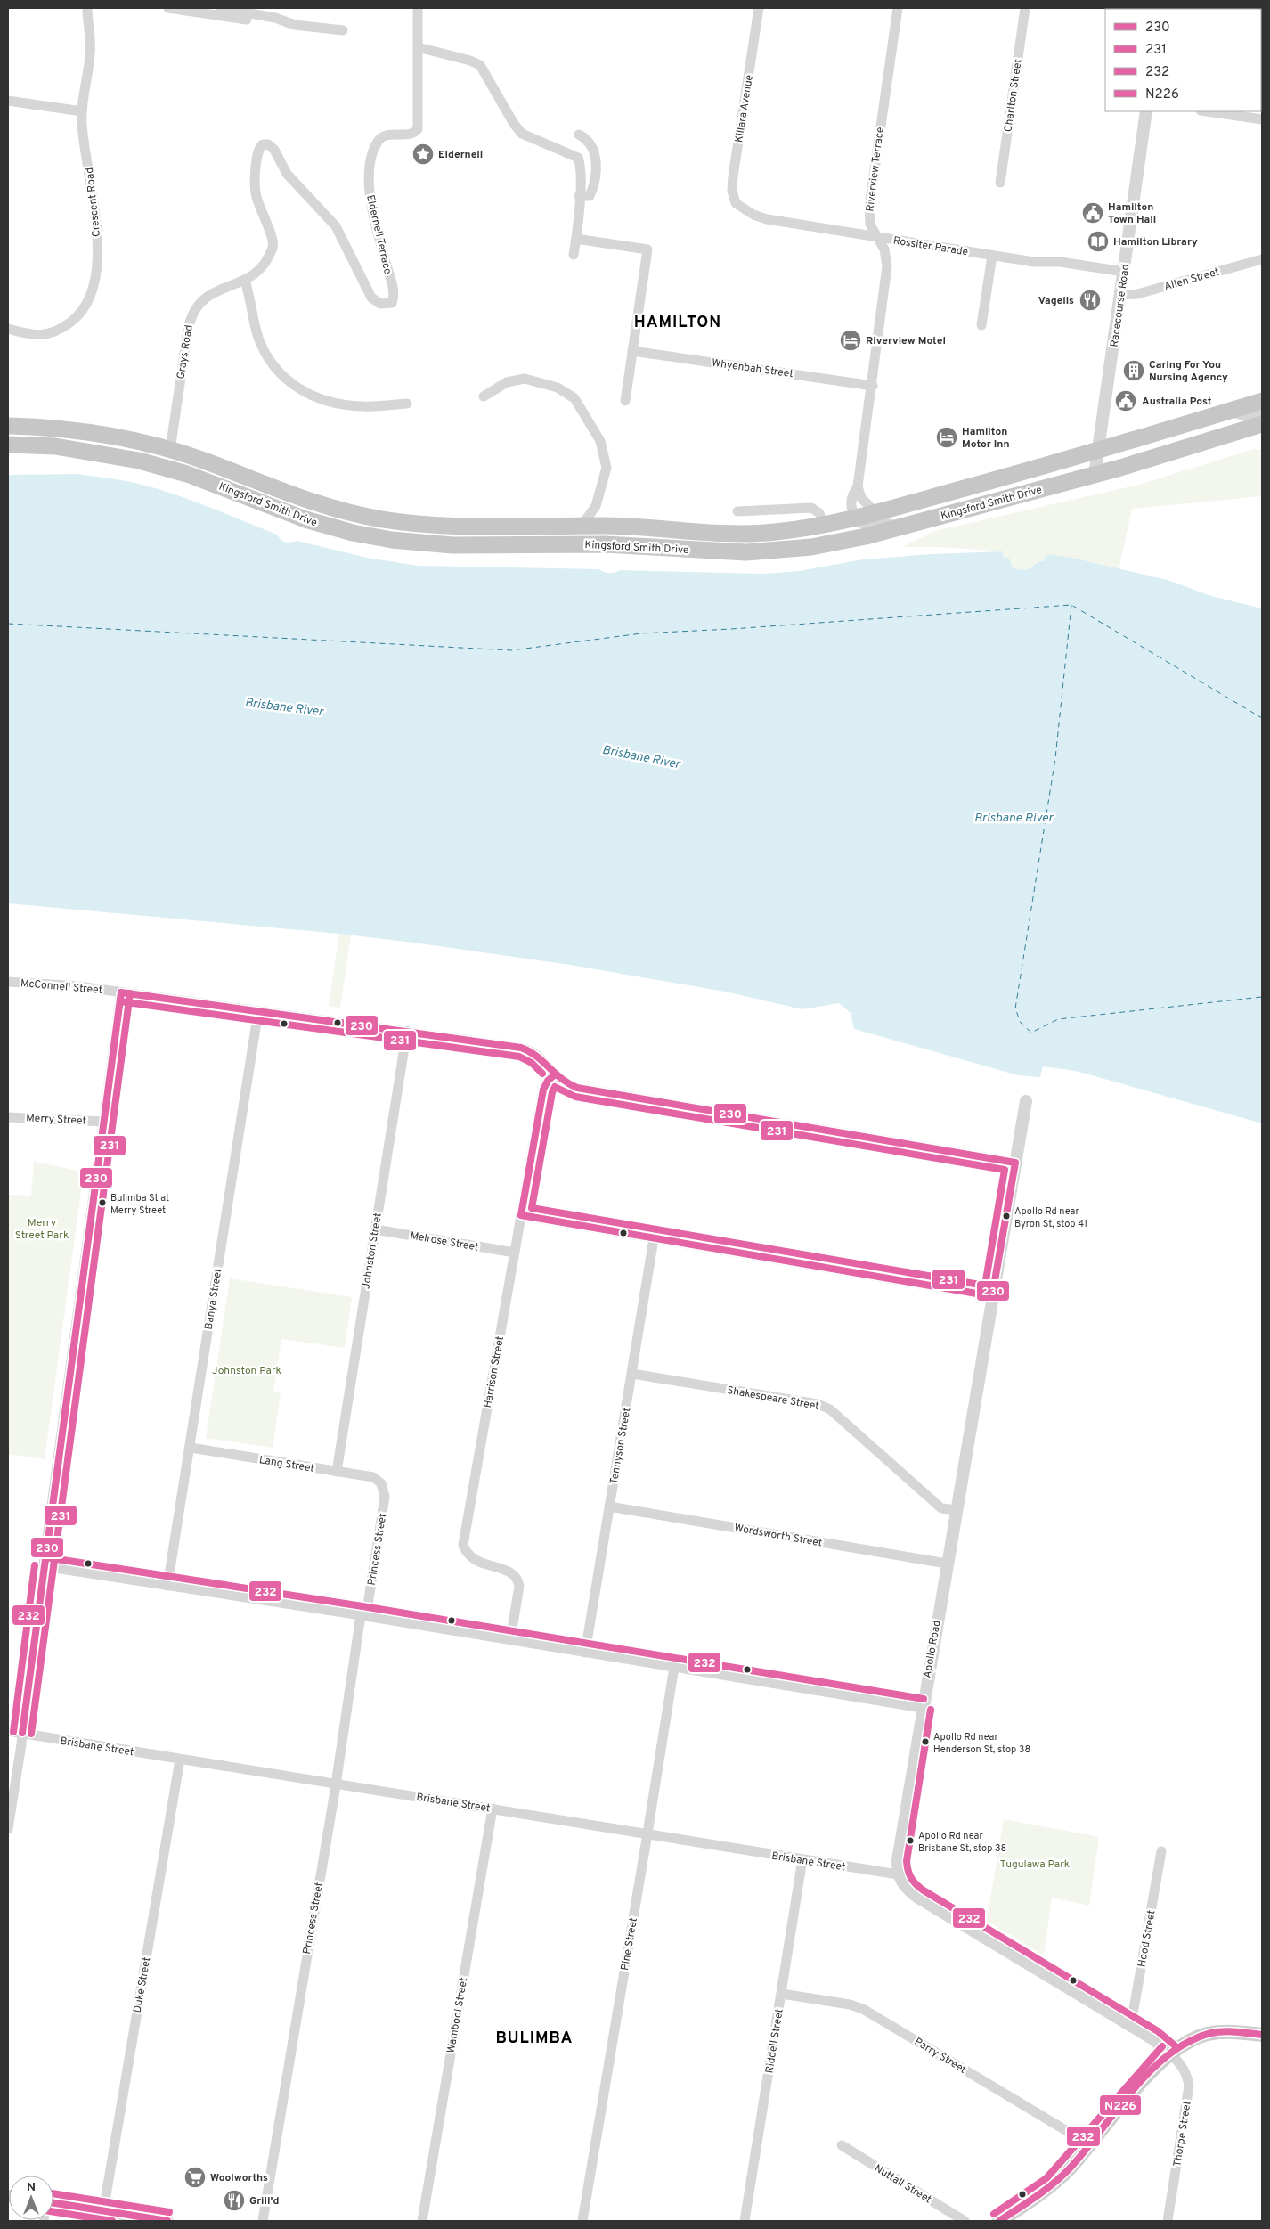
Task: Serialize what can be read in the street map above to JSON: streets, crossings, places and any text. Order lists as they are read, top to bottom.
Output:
{
  "streets": {
    "highway": ["Kingsford Smith Drive"],
    "street": [
      "Charlton Street",
      "Killara Avenue",
      "Riverview Terrace",
      "Crescent Road",
      "Eldernell Terrace",
      "Rossiter Parade",
      "Allen Street",
      "Racecourse Road",
      "Grays Road",
      "Whyenbah Street",
      "McConnell Street",
      "Merry Street",
      "Melrose Street",
      "Johnston Street",
      "Banya Street",
      "Harrison Street",
      "Shakespeare Street",
      "Tennyson Street",
      "Lang Street",
      "Wordsworth Street",
      "Princess Street",
      "Apollo Road",
      "Brisbane Street",
      "Hood Street",
      "Pine Street",
      "Duke Street",
      "Wambool Street",
      "Riddell Street",
      "Parry Street",
      "Thorpe Street",
      "Nuttall Street"
    ]
  },
  "crossings": [
    ["Killara Avenue", "Rossiter Parade"],
    ["Riverview Terrace", "Rossiter Parade"],
    ["Riverview Terrace", "Whyenbah Street"],
    ["Riverview Terrace", "Kingsford Smith Drive"],
    ["Eldernell Terrace", "Grays Road"],
    ["Rossiter Parade", "Racecourse Road"],
    ["Allen Street", "Racecourse Road"],
    ["Racecourse Road", "Kingsford Smith Drive"],
    ["Grays Road", "Kingsford Smith Drive"],
    ["McConnell Street", "Johnston Street"],
    ["McConnell Street", "Banya Street"],
    ["McConnell Street", "Harrison Street"],
    ["Melrose Street", "Johnston Street"],
    ["Melrose Street", "Harrison Street"],
    ["Johnston Street", "Lang Street"],
    ["Banya Street", "Lang Street"],
    ["Shakespeare Street", "Tennyson Street"],
    ["Shakespeare Street", "Apollo Road"],
    ["Tennyson Street", "Wordsworth Street"],
    ["Lang Street", "Princess Street"],
    ["Wordsworth Street", "Apollo Road"],
    ["Princess Street", "Brisbane Street"],
    ["Apollo Road", "Brisbane Street"],
    ["Brisbane Street", "Pine Street"],
    ["Brisbane Street", "Duke Street"],
    ["Brisbane Street", "Wambool Street"],
    ["Brisbane Street", "Riddell Street"],
    ["Riddell Street", "Parry Street"]
  ],
  "districts": ["HAMILTON", "BULIMBA"],
  "water": ["Brisbane River"],
  "parks": ["Merry Street Park", "Johnston Park", "Tugulawa Park"],
  "places": {
    "place": ["Eldernell"],
    "public building": ["Hamilton Town Hall", "Australia Post"],
    "library": ["Hamilton Library"],
    "restaurant": ["Vagelis", "Grill'd"],
    "hotel": ["Riverview Motel", "Hamilton Motor Inn"],
    "building": ["Caring For You Nursing Agency"],
    "other": [
      "Bulimba St at Merry Street",
      "Apollo Rd near Byron St, stop 41",
      "Apollo Rd near Henderson St, stop 38",
      "Apollo Rd near Brisbane St, stop 38"
    ],
    "supermarket": ["Woolworths"]
  },
  "lines": [
    "transit line 230",
    "transit line 231",
    "transit line 232",
    "transit line N226"
  ],
  "legend": [
    "230",
    "231",
    "232",
    "N226"
  ],
  "north": "top"
}
